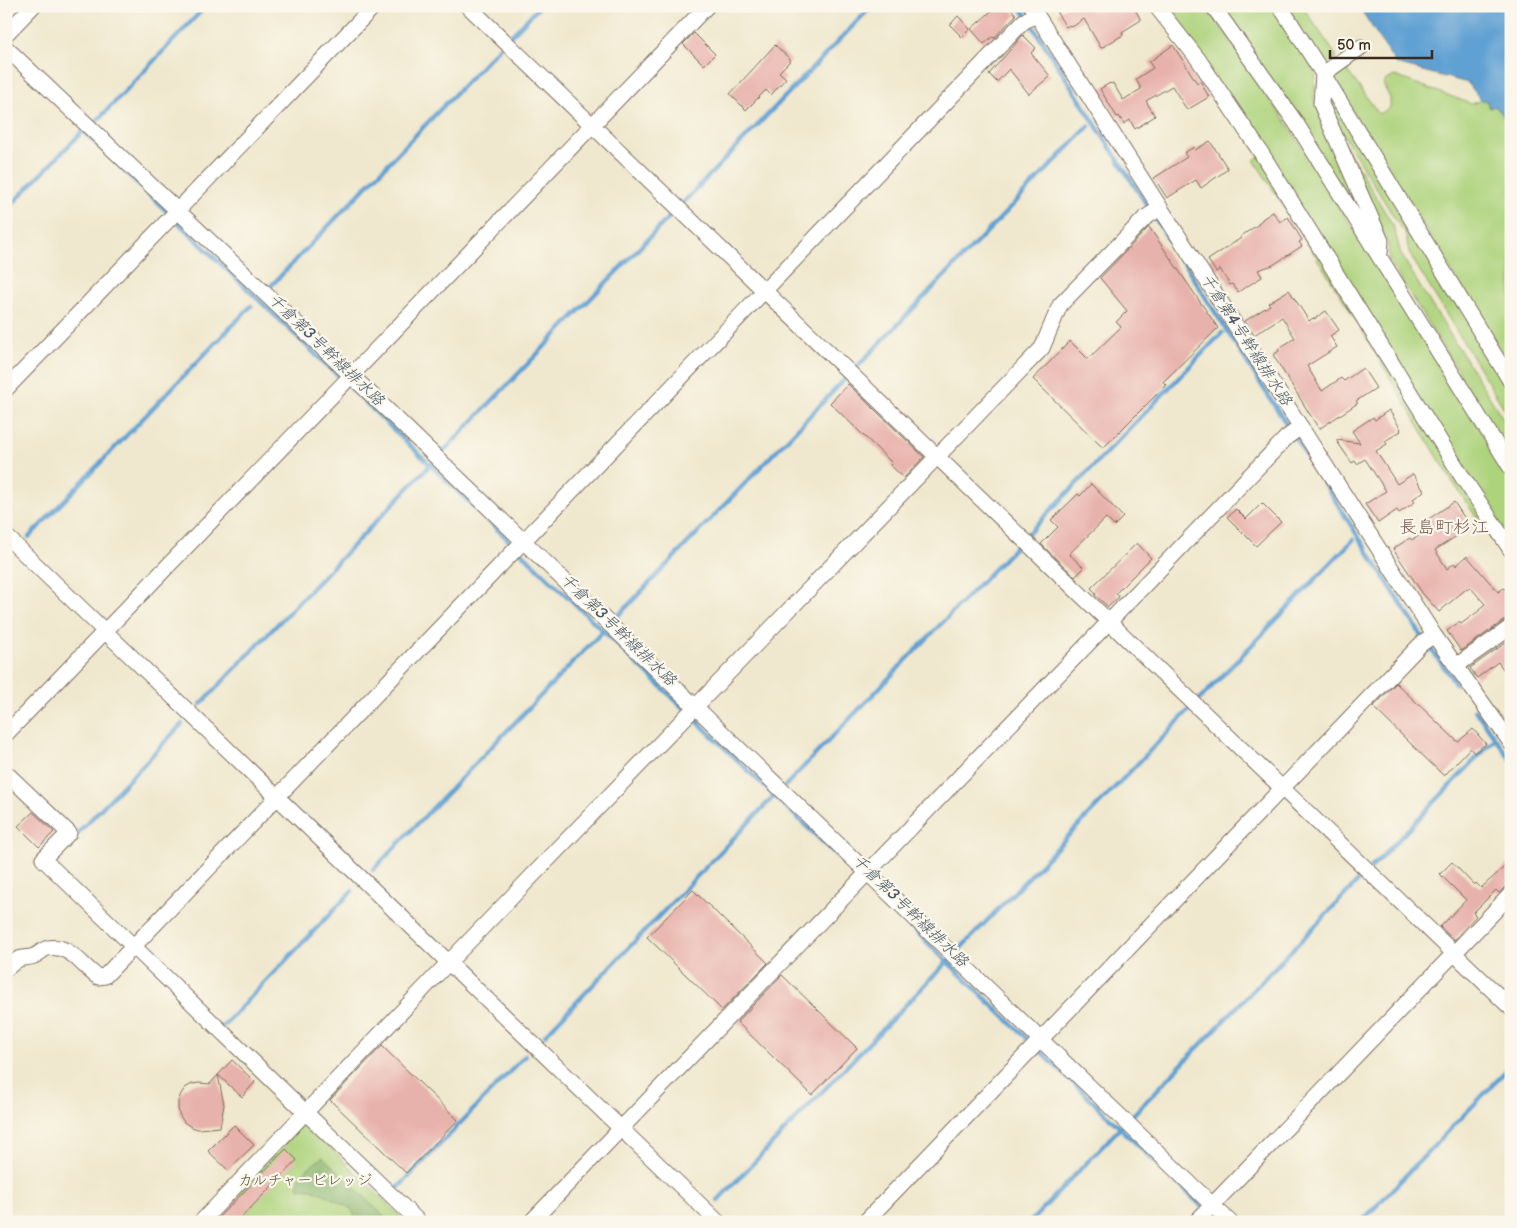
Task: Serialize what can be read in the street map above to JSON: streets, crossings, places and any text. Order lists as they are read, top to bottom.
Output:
{
  "districts": ["長島町杉江"],
  "water": ["千倉第4号幹線排水路", "千倉第3号幹線排水路"],
  "parks": ["カルチャービレッジ"],
  "scale_bar": "50 m"
}
